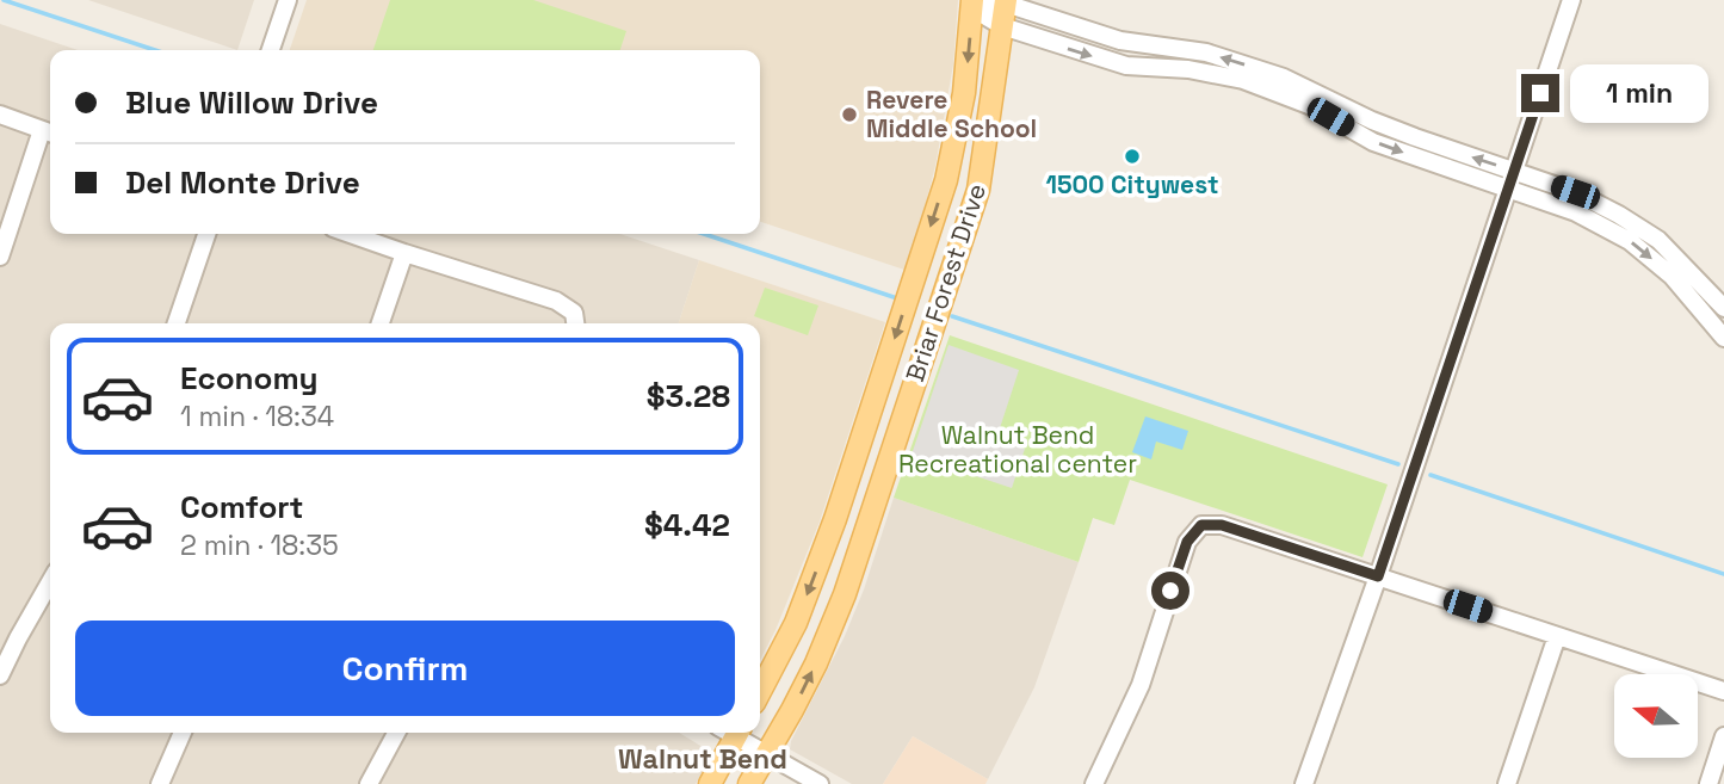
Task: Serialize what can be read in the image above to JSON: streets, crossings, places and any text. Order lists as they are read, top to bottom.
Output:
{
  "streets": {
    "main road": ["Briar Forest Drive"]
  },
  "districts": ["Walnut Bend"],
  "parks": ["Walnut Bend Recreational center"],
  "places": ["Revere Middle School", "1500 Citywest"],
  "north": "left",
  "page": {
    "banner": ["Blue Willow Drive", "Del Monte Drive"],
    "bubble": "1 min",
    "list": [
      {
        "name": "Economy",
        "note": "1 min · 18:34",
        "value": "$3.28"
      },
      {
        "name": "Comfort",
        "note": "2 min · 18:35",
        "value": "$4.42"
      }
    ],
    "buttons": "Confirm"
  }
}
